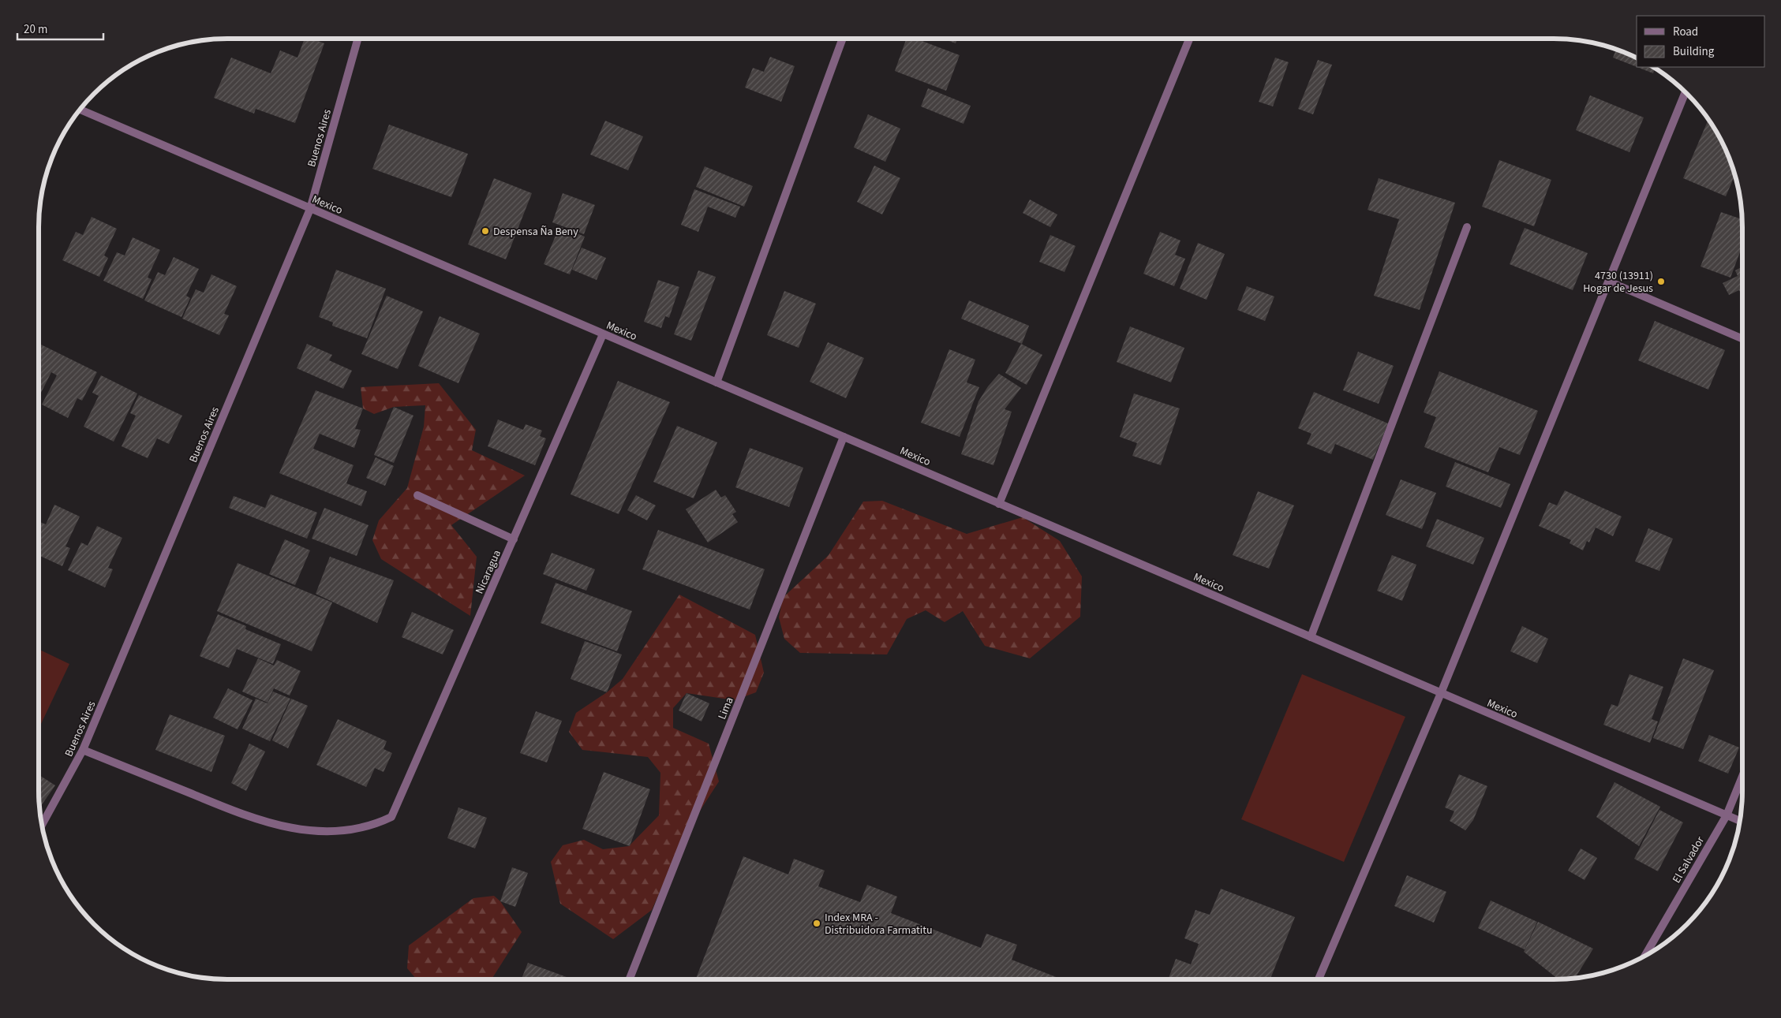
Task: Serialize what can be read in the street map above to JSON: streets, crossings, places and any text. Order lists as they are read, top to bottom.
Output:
{
  "streets": {
    "street": [
      "Buenos Aires",
      "Mexico",
      "Nicaragua",
      "Lima",
      "El Salvador"
    ]
  },
  "crossings": [
    ["Buenos Aires", "Mexico"],
    ["Buenos Aires", "Nicaragua"],
    ["Mexico", "Nicaragua"],
    ["Mexico", "Lima"],
    ["Mexico", "El Salvador"]
  ],
  "places": ["Despensa Ña Beny", "4730 (13911) Hogar de Jesus", "Index MRA - Distribuidora Farmatitu"],
  "legend": ["Road", "Building"],
  "scale_bar": "20 m"
}
